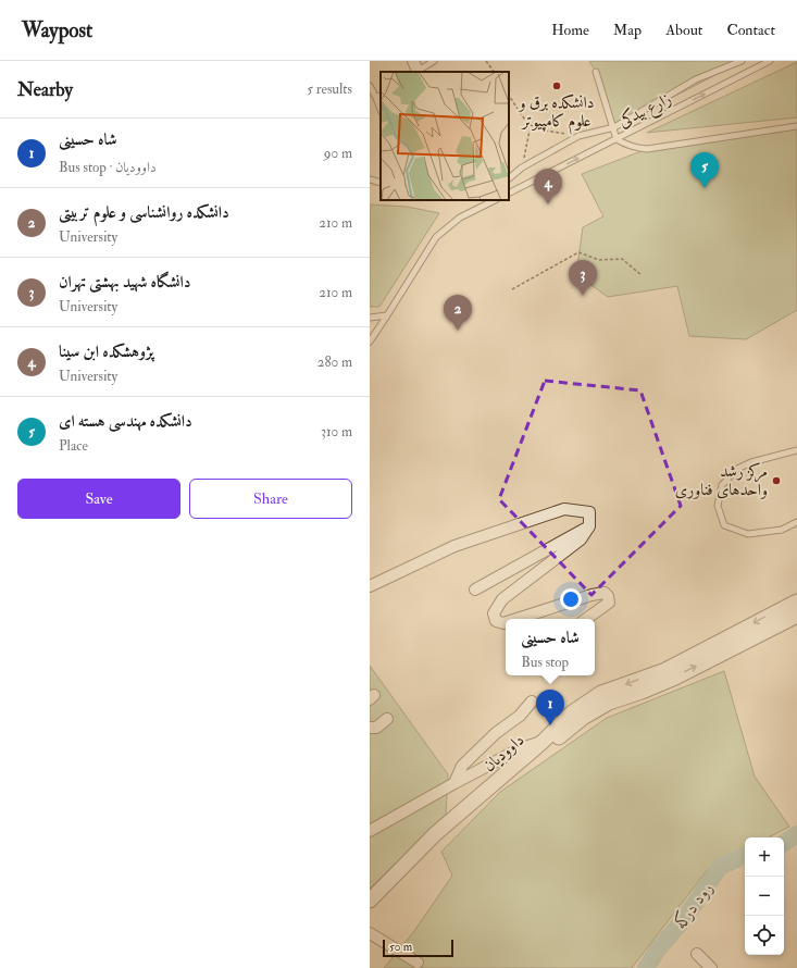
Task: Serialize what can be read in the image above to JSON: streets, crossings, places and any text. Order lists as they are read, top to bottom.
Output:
{
  "streets": {
    "street": ["داوودیان"],
    "lane": ["زارع بیدکی"]
  },
  "water": ["رود درکه"],
  "places": ["دانشکده برق و علوم کامپیوتر", "مرکز رشد واحدهای فناوری"],
  "scale_bar": "50 m",
  "page": {
    "header": "Waypost",
    "nav": [
      "Home",
      "Map",
      "About",
      "Contact"
    ],
    "heading": ["Nearby", "5 results"],
    "list": [
      {
        "mark": "1",
        "name": "شاه حسینی",
        "note": "Bus stop · داوودیان",
        "value": "90 m"
      },
      {
        "mark": "2",
        "name": "دانشکده روانشناسی و علوم تربیتی",
        "note": "University",
        "value": "210 m"
      },
      {
        "mark": "3",
        "name": "دانشگاه شهید بهشتی تهران",
        "note": "University",
        "value": "210 m"
      },
      {
        "mark": "4",
        "name": "پژوهشکده ابن سینا",
        "note": "University",
        "value": "280 m"
      },
      {
        "mark": "5",
        "name": "دانشکده مهندسی هسته ای",
        "note": "Place",
        "value": "310 m"
      }
    ],
    "pins": [
      "5",
      "4",
      "3",
      "2",
      "1"
    ],
    "buttons": ["Save", "Share"],
    "popup": ["شاه حسینی", "Bus stop"],
    "map_buttons": ["+", "−"],
    "scale": "50 m"
  }
}
